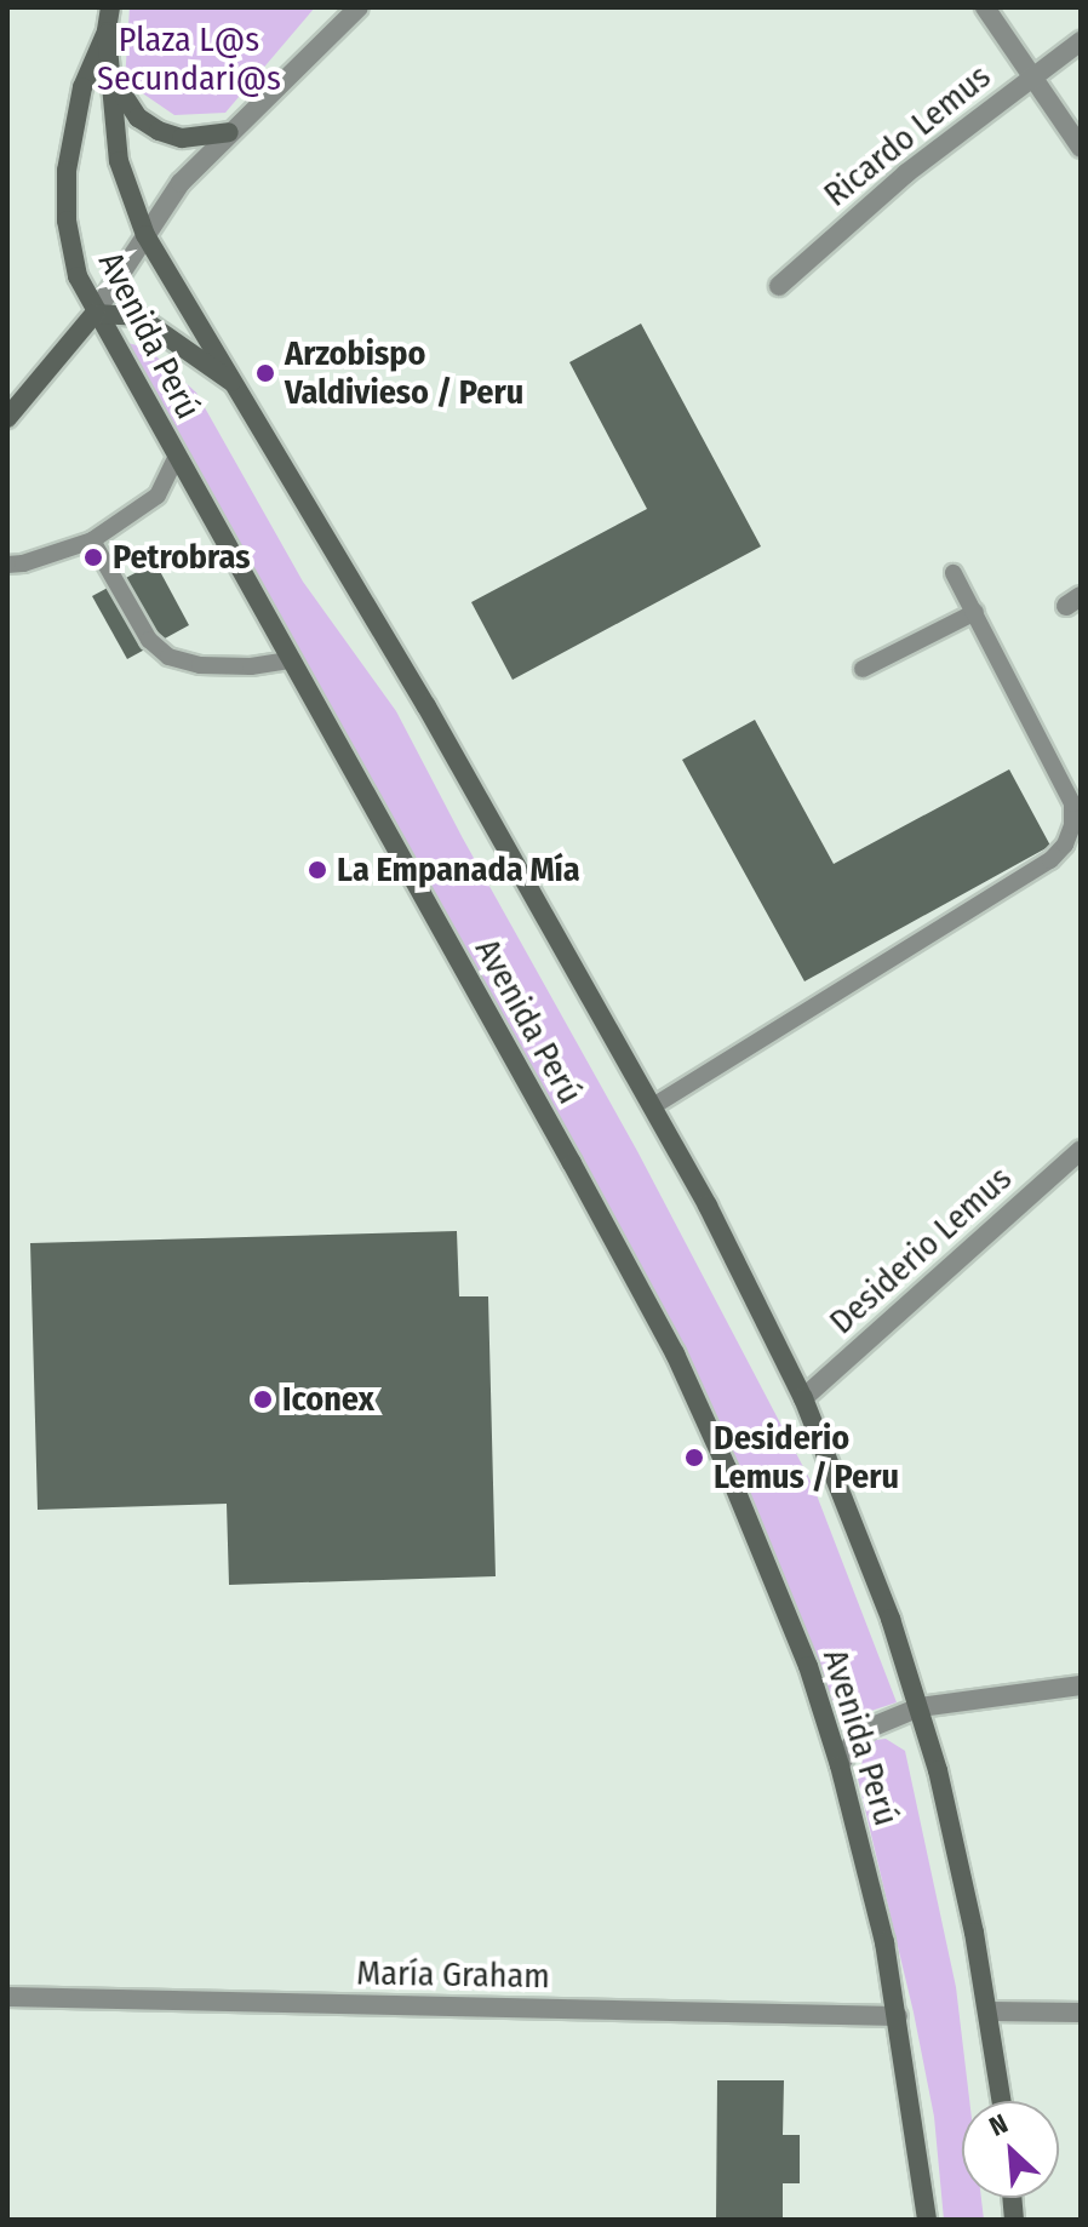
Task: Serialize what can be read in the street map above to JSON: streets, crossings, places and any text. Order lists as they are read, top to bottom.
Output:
{
  "streets": {
    "main road": ["Avenida Perú"],
    "street": ["Ricardo Lemus", "Desiderio Lemus", "María Graham"]
  },
  "crossings": [
    ["Avenida Perú", "Desiderio Lemus"],
    ["Avenida Perú", "María Graham"]
  ],
  "parks": ["Plaza L@s Secundari@s"],
  "places": [
    "Arzobispo Valdivieso / Peru",
    "Petrobras",
    "La Empanada Mía",
    "Iconex",
    "Desiderio Lemus / Peru"
  ],
  "north": "top left"
}
